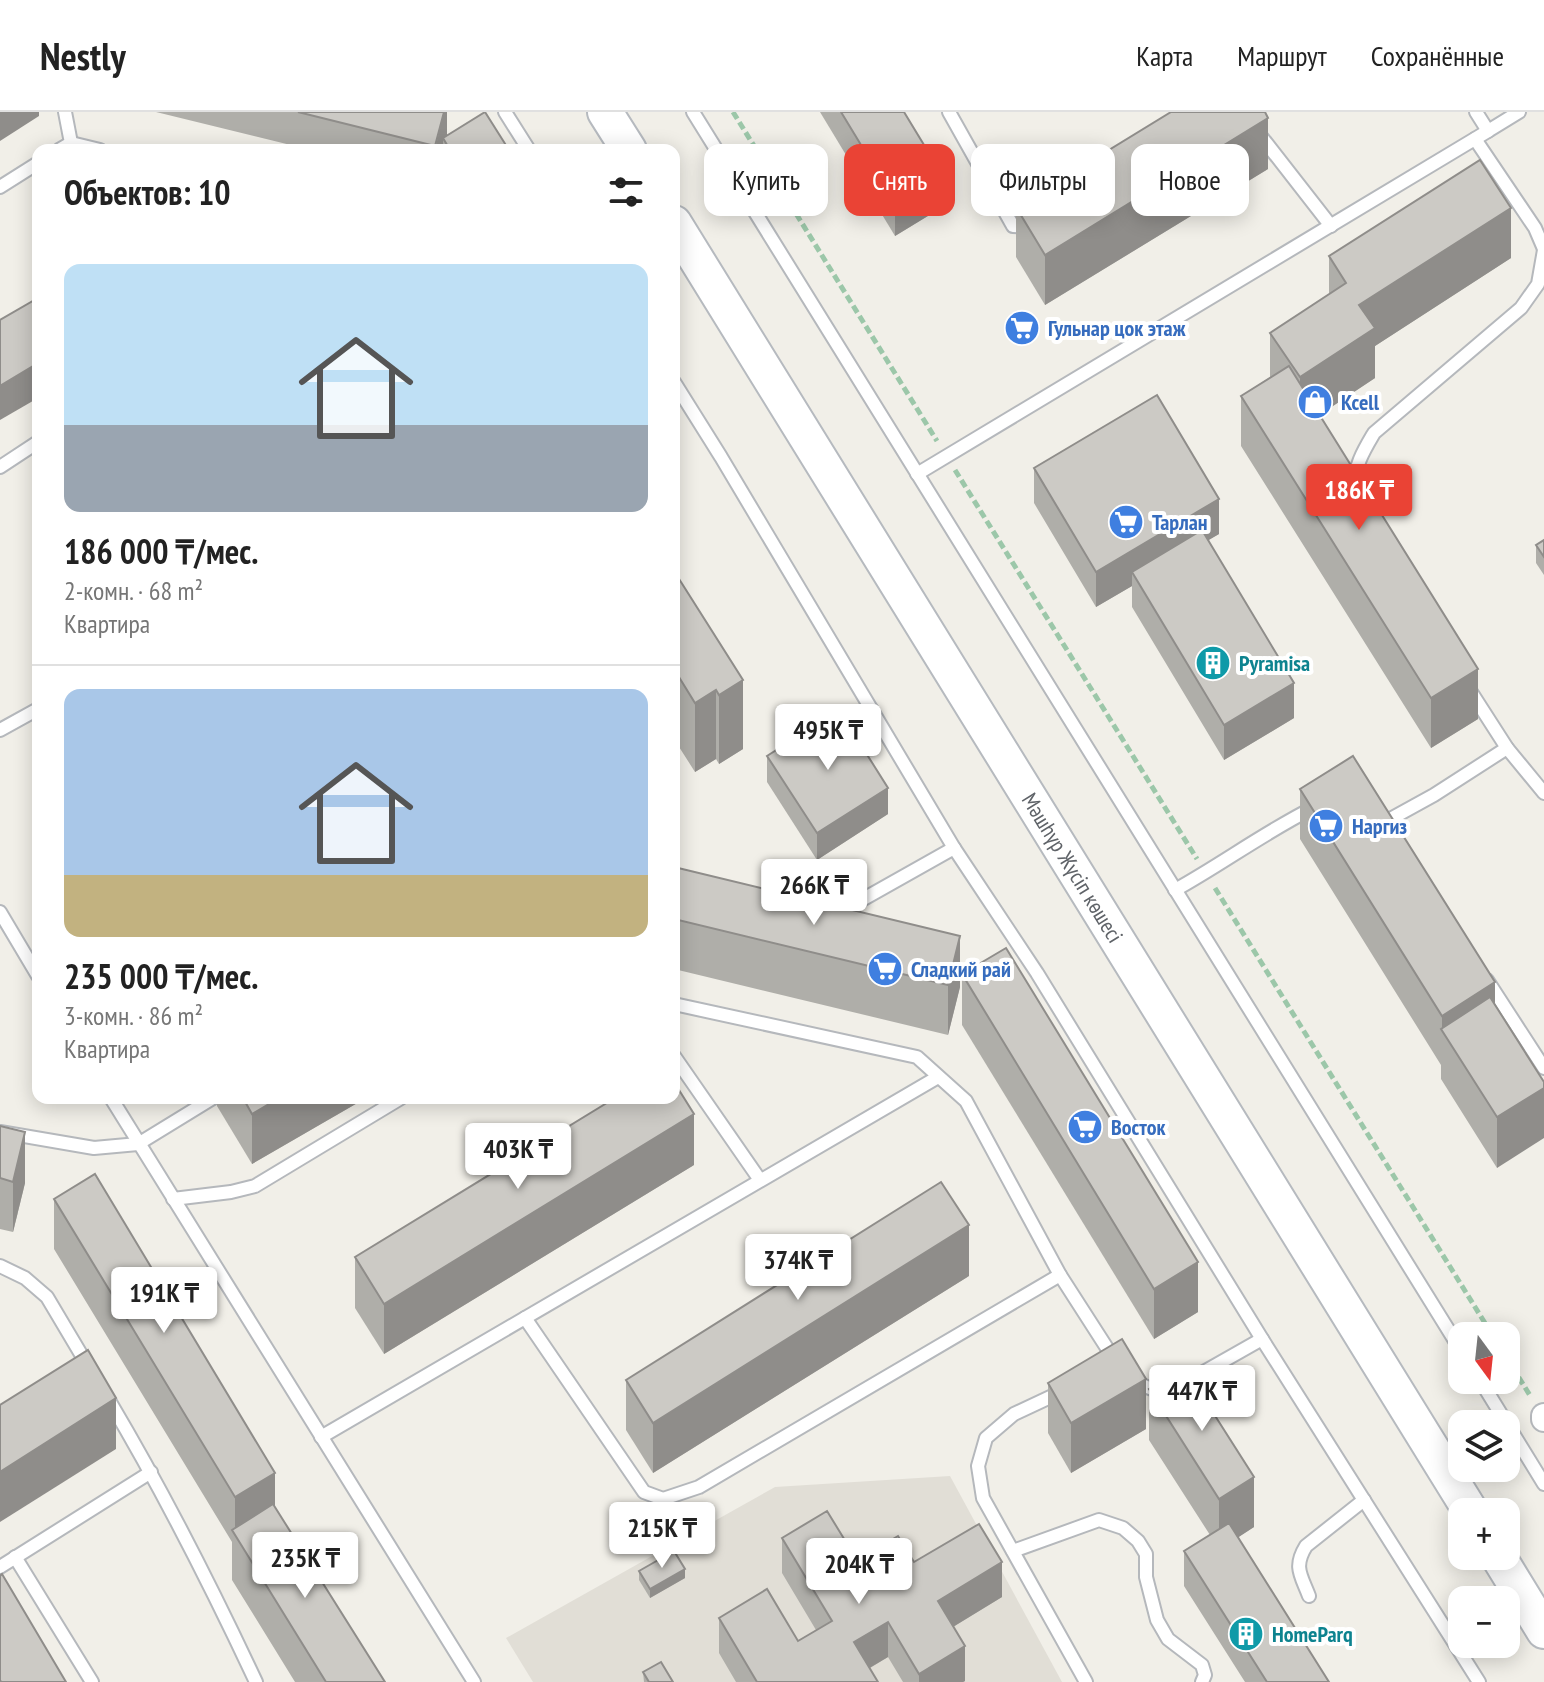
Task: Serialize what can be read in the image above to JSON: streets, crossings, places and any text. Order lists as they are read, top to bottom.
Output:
{
  "streets": {
    "main road": ["Мәшһүр Жүсіп көшесі"]
  },
  "places": {
    "supermarket": [
      "Гульнар цок этаж",
      "Тарлан",
      "Наргиз",
      "Сладкий рай",
      "Восток"
    ],
    "shop": ["Kcell"],
    "building": ["Pyramisa", "HomeParq"]
  },
  "north": "bottom",
  "page": {
    "header": "Nestly",
    "nav": ["Карта", "Маршрут", "Сохранённые"],
    "chip": [
      "Купить",
      "Снять",
      "Фильтры",
      "Новое"
    ],
    "heading": "Объектов: 10",
    "list": [
      {
        "name": "186 000 ₸/мес.",
        "note": "2-комн. · 68 m² · Квартира"
      },
      {
        "name": "235 000 ₸/мес.",
        "note": "3-комн. · 86 m² · Квартира"
      }
    ],
    "price": [
      "186K ₸",
      "495K ₸",
      "266K ₸",
      "403K ₸",
      "374K ₸",
      "191K ₸",
      "447K ₸",
      "215K ₸",
      "235K ₸",
      "204K ₸"
    ],
    "map_buttons": ["+", "−"]
  }
}
